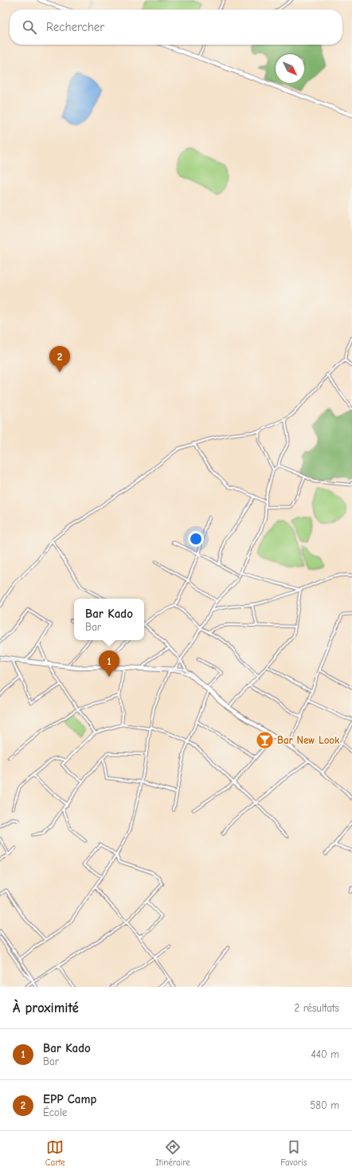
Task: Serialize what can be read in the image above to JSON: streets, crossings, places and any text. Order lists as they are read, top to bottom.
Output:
{
  "places": {
    "bar": ["Bar New Look"]
  },
  "north": "bottom right",
  "page": {
    "search": "Rechercher",
    "pins": ["2", "1"],
    "popup": ["Bar Kado", "Bar"],
    "heading": ["À proximité", "2 résultats"],
    "list": [
      {
        "mark": "1",
        "name": "Bar Kado",
        "note": "Bar",
        "value": "440 m"
      },
      {
        "mark": "2",
        "name": "EPP Camp",
        "note": "École",
        "value": "580 m"
      }
    ],
    "nav": ["Carte", "Itinéraire", "Favoris"]
  }
}
